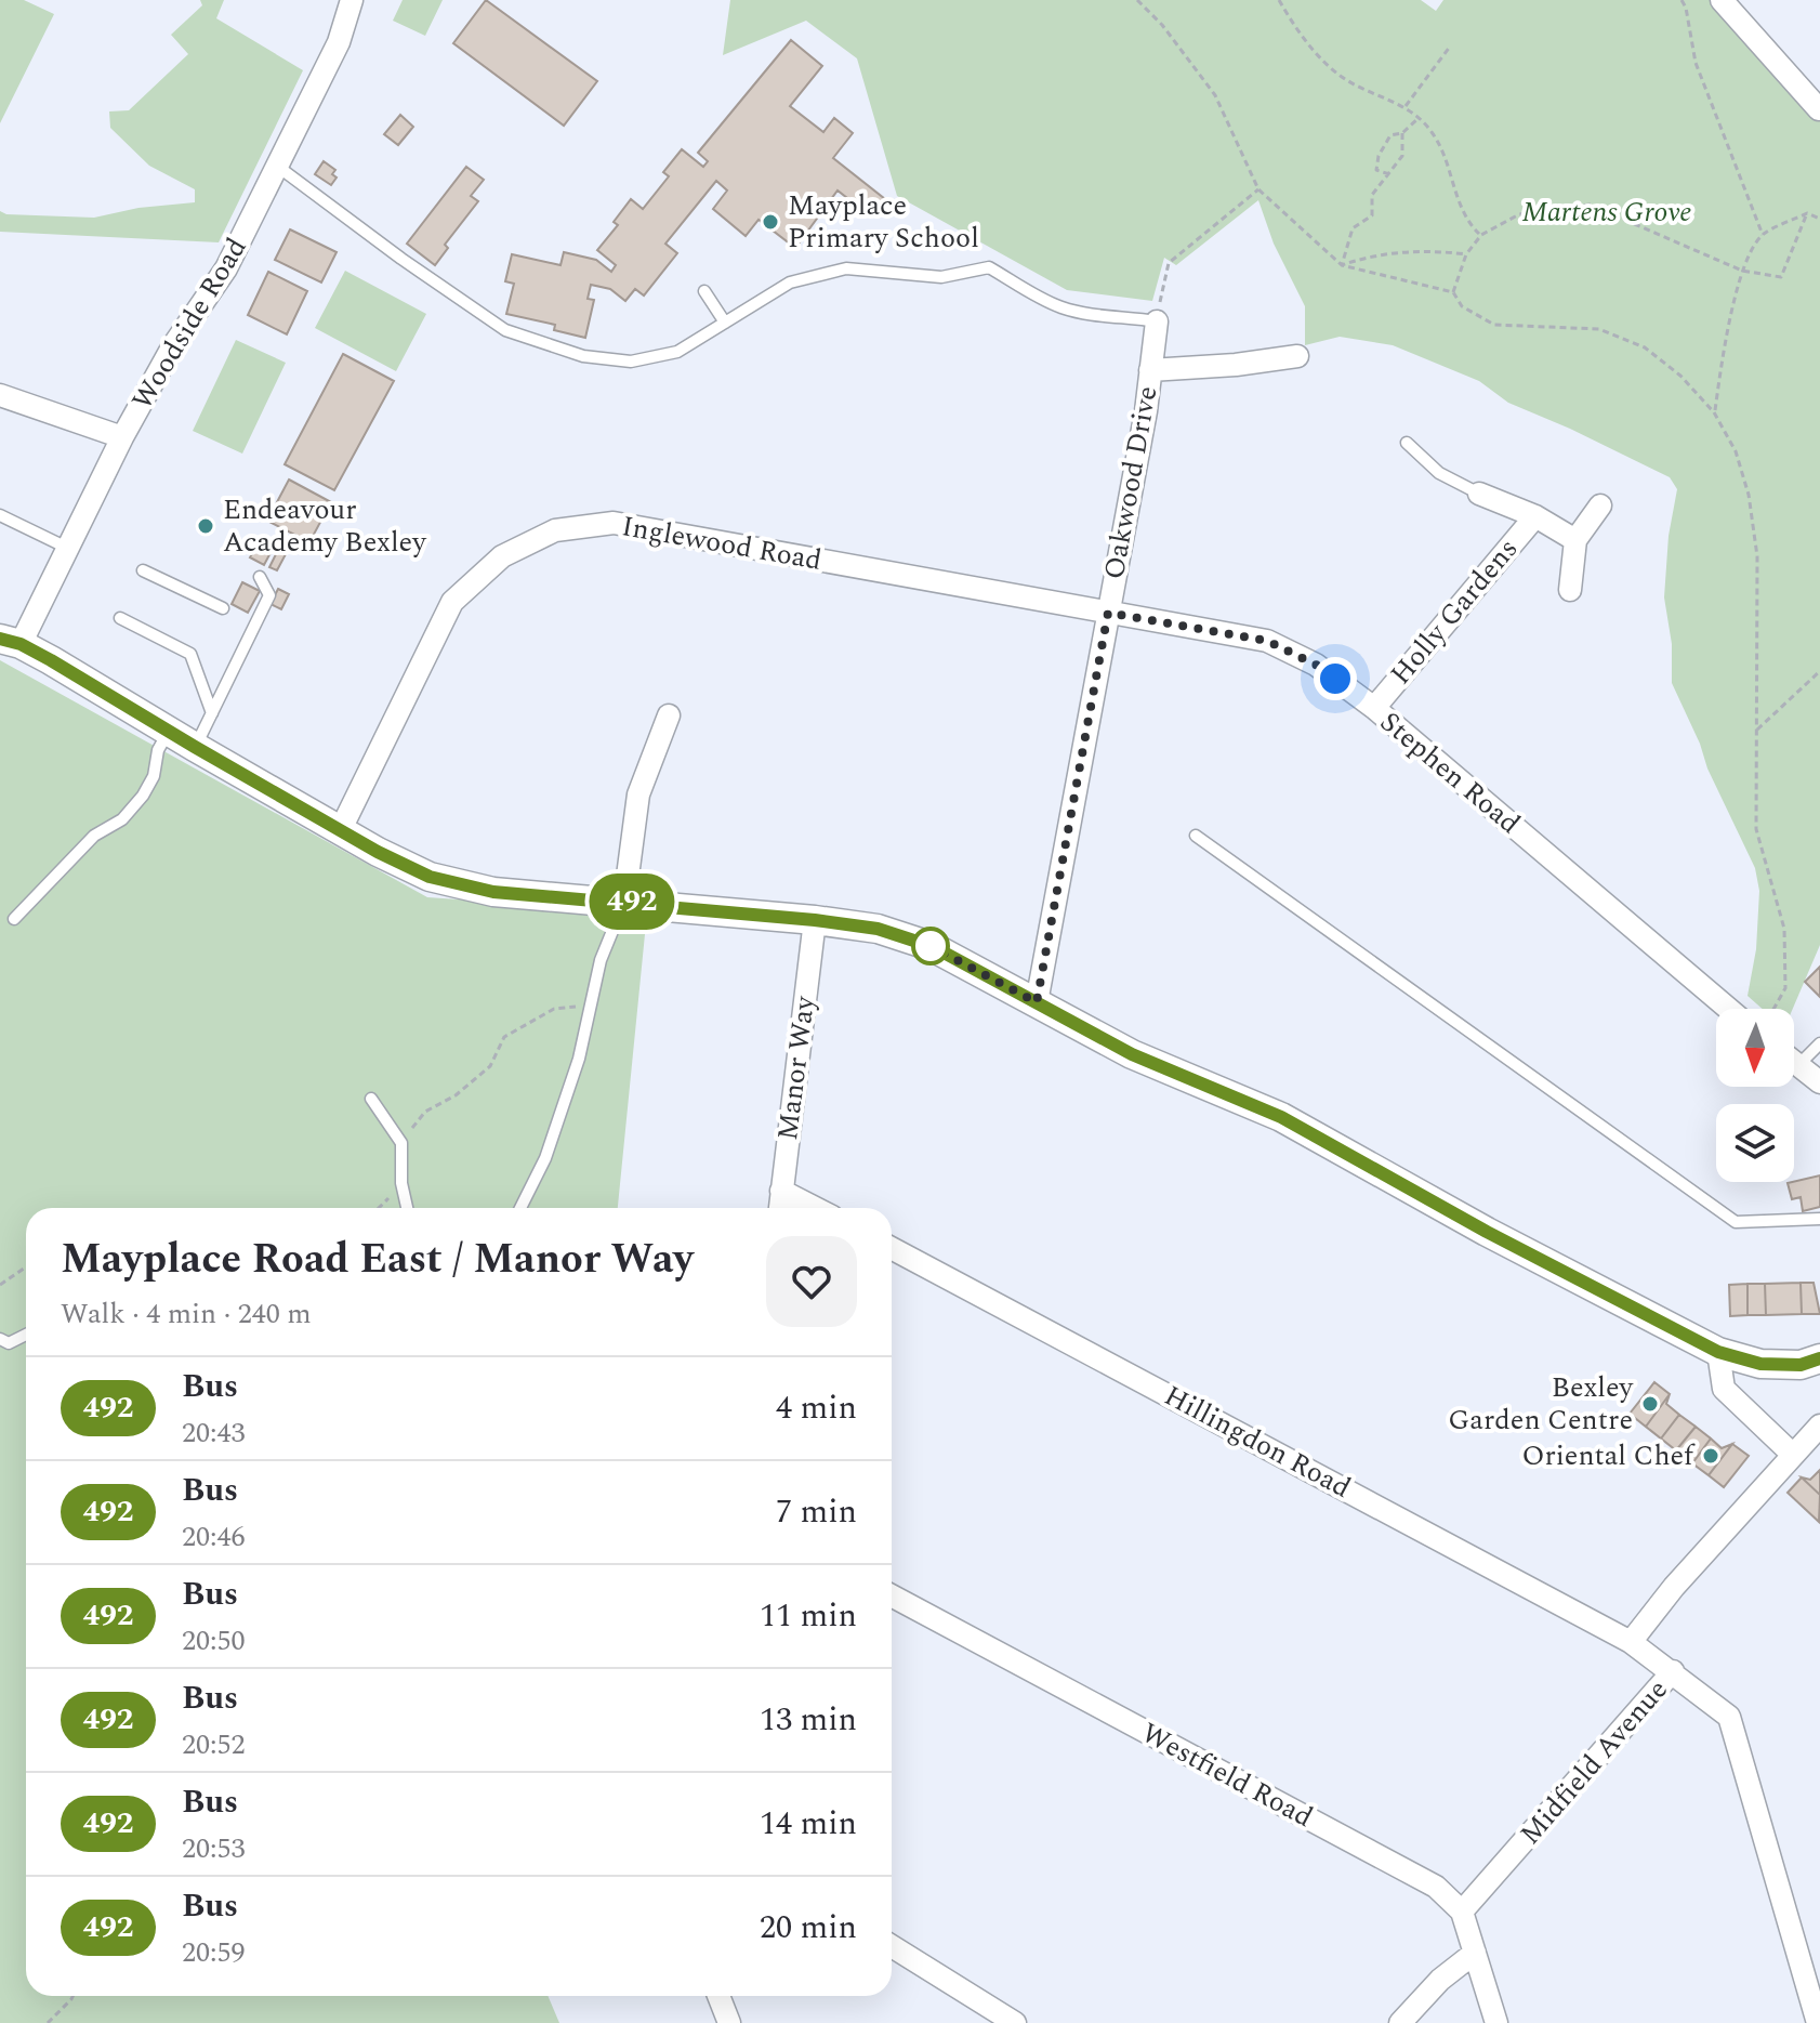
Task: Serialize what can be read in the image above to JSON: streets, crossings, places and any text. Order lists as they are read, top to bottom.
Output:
{
  "streets": {
    "street": [
      "Woodside Road",
      "Oakwood Drive",
      "Inglewood Road",
      "Holly Gardens",
      "Stephen Road",
      "Manor Way",
      "Hillingdon Road",
      "Midfield Avenue",
      "Westfield Road"
    ]
  },
  "crossings": [
    ["Oakwood Drive", "Inglewood Road"],
    ["Oakwood Drive", "Stephen Road"],
    ["Inglewood Road", "Stephen Road"],
    ["Holly Gardens", "Stephen Road"],
    ["Hillingdon Road", "Midfield Avenue"],
    ["Midfield Avenue", "Westfield Road"]
  ],
  "parks": ["Martens Grove"],
  "places": [
    "Mayplace Primary School",
    "Endeavour Academy Bexley",
    "Bexley Garden Centre",
    "Oriental Chef"
  ],
  "lines": ["bus line 492"],
  "north": "bottom",
  "page": {
    "on_map": "492",
    "heading": ["Mayplace Road East / Manor Way", "Walk · 4 min · 240 m"],
    "list": [
      {
        "mark": "492",
        "name": "Bus",
        "note": "20:43",
        "value": "4 min"
      },
      {
        "mark": "492",
        "name": "Bus",
        "note": "20:46",
        "value": "7 min"
      },
      {
        "mark": "492",
        "name": "Bus",
        "note": "20:50",
        "value": "11 min"
      },
      {
        "mark": "492",
        "name": "Bus",
        "note": "20:52",
        "value": "13 min"
      },
      {
        "mark": "492",
        "name": "Bus",
        "note": "20:53",
        "value": "14 min"
      },
      {
        "mark": "492",
        "name": "Bus",
        "note": "20:59",
        "value": "20 min"
      }
    ]
  }
}
